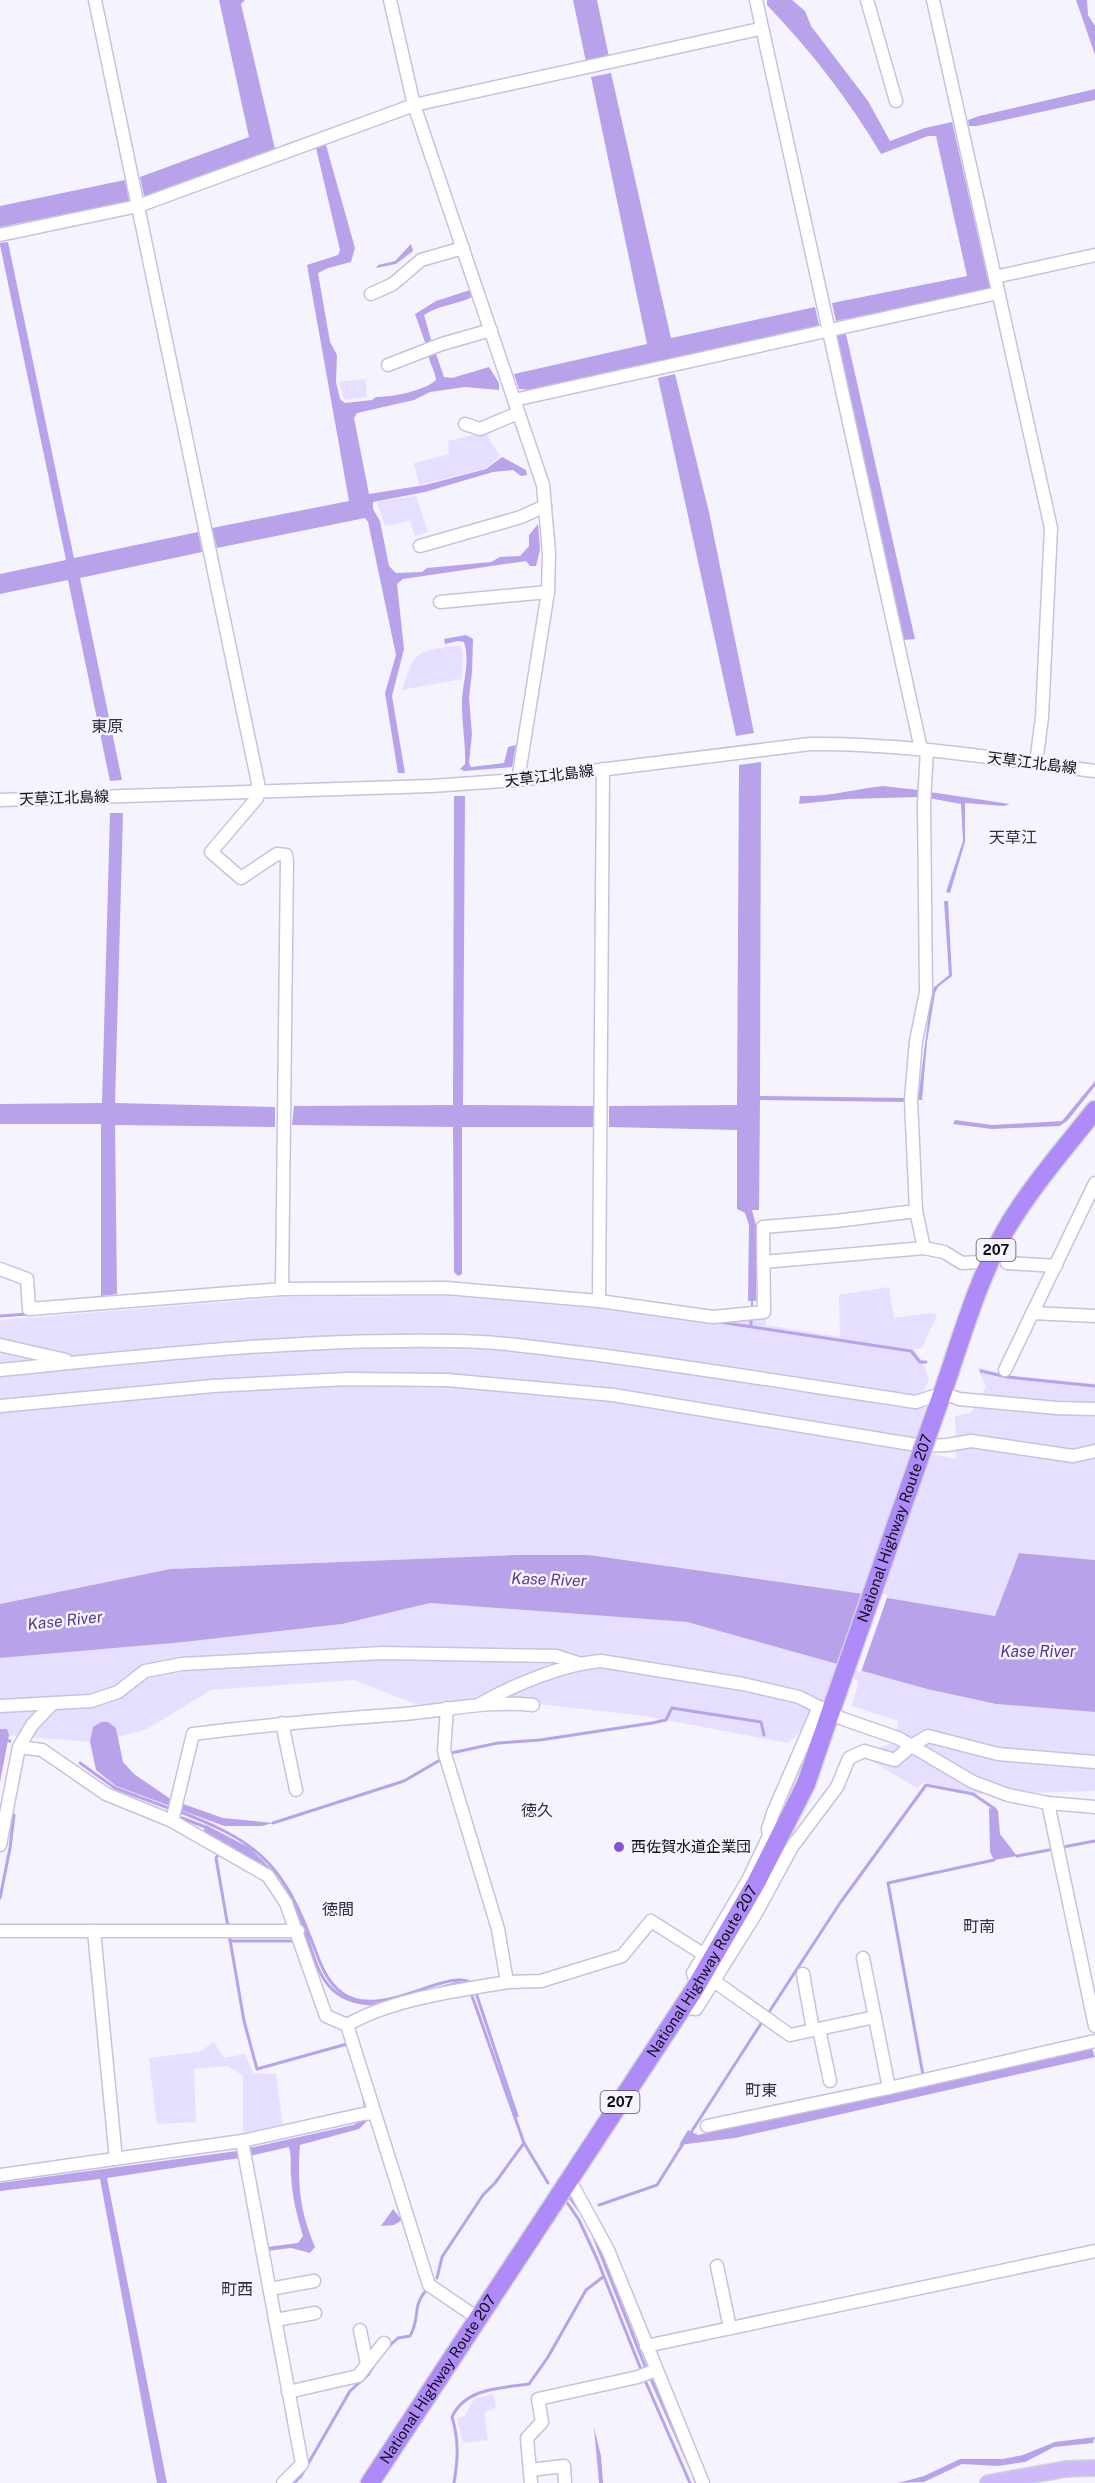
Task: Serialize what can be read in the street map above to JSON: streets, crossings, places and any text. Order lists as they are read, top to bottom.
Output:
{
  "streets": {
    "highway": ["207", "National Highway Route 207"],
    "street": ["天草江北島線"]
  },
  "crossings": [
    ["207", "National Highway Route 207"]
  ],
  "districts": [
    "東原",
    "天草江",
    "徳久",
    "徳間",
    "町南",
    "町東",
    "町西"
  ],
  "water": ["Kase River"],
  "places": ["西佐賀水道企業団"]
}
